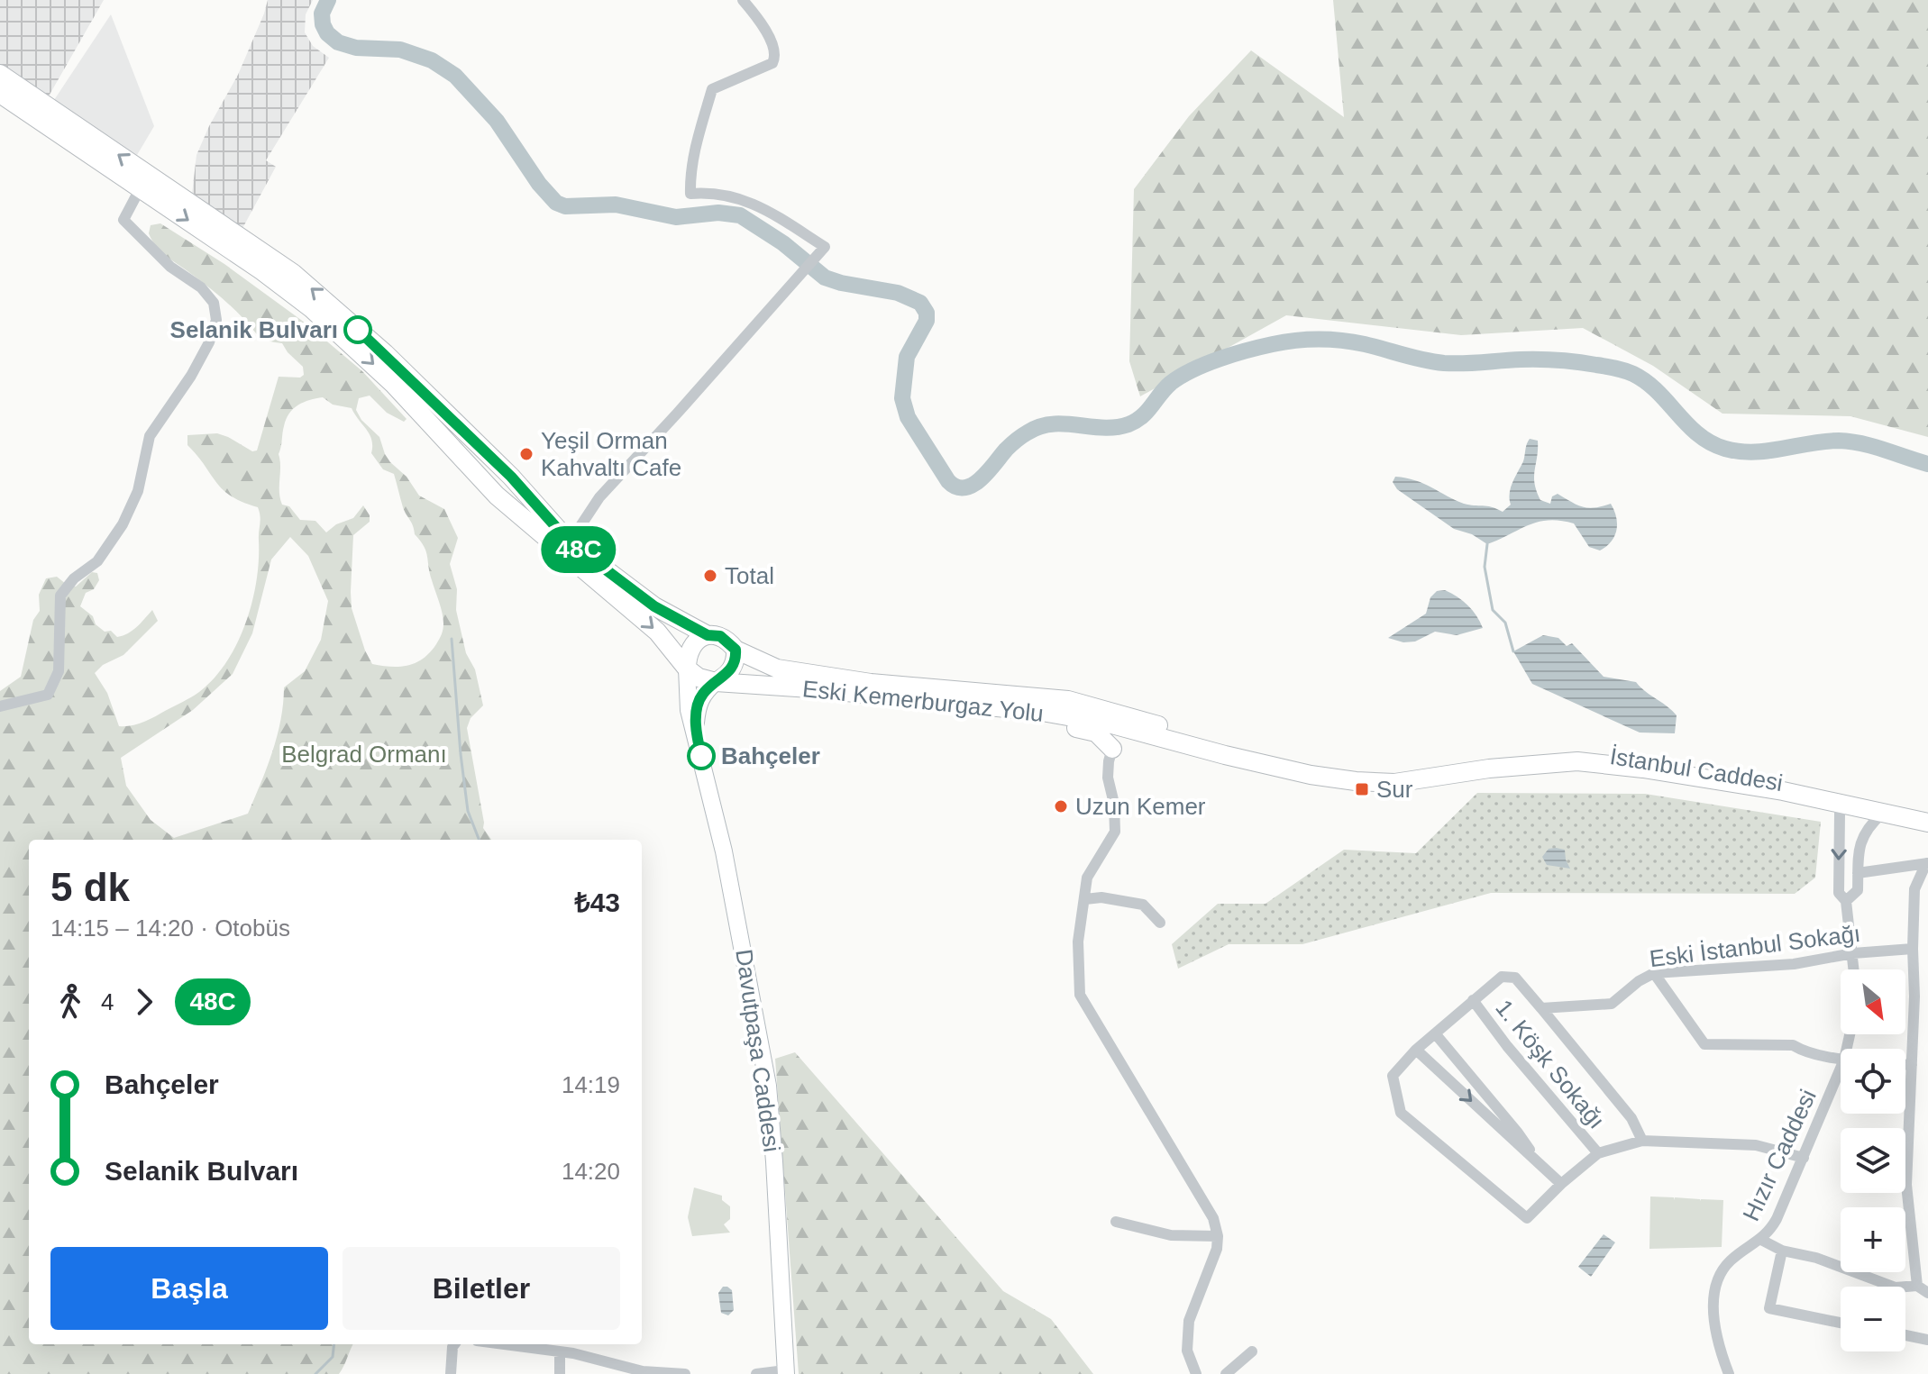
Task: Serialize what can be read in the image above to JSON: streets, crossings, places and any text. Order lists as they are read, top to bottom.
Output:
{
  "streets": {
    "main road": ["Eski Kemerburgaz Yolu", "İstanbul Caddesi"],
    "street": [
      "Eski İstanbul Sokağı",
      "Davutpaşa Caddesi",
      "1. Köşk Sokağı",
      "Hızır Caddesi"
    ]
  },
  "crossings": [
    ["Eski Kemerburgaz Yolu", "İstanbul Caddesi"],
    ["Eski Kemerburgaz Yolu", "Davutpaşa Caddesi"]
  ],
  "parks": ["Belgrad Ormanı"],
  "places": {
    "other": [
      "Selanik Bulvarı",
      "Yeşil Orman Kahvaltı Cafe",
      "Total",
      "Bahçeler",
      "Uzun Kemer"
    ],
    "transit": ["Sur"]
  },
  "lines": ["bus line 48C"],
  "north": "bottom right",
  "page": {
    "on_map": "48C",
    "heading": ["5 dk", "14:15 – 14:20 · Otobüs", "₺43"],
    "legs": ["4", "48C"],
    "map_buttons": ["+", "−"],
    "list": [
      {
        "name": "Bahçeler",
        "value": "14:19"
      },
      {
        "name": "Selanik Bulvarı",
        "value": "14:20"
      }
    ],
    "buttons": ["Başla", "Biletler"]
  }
}
